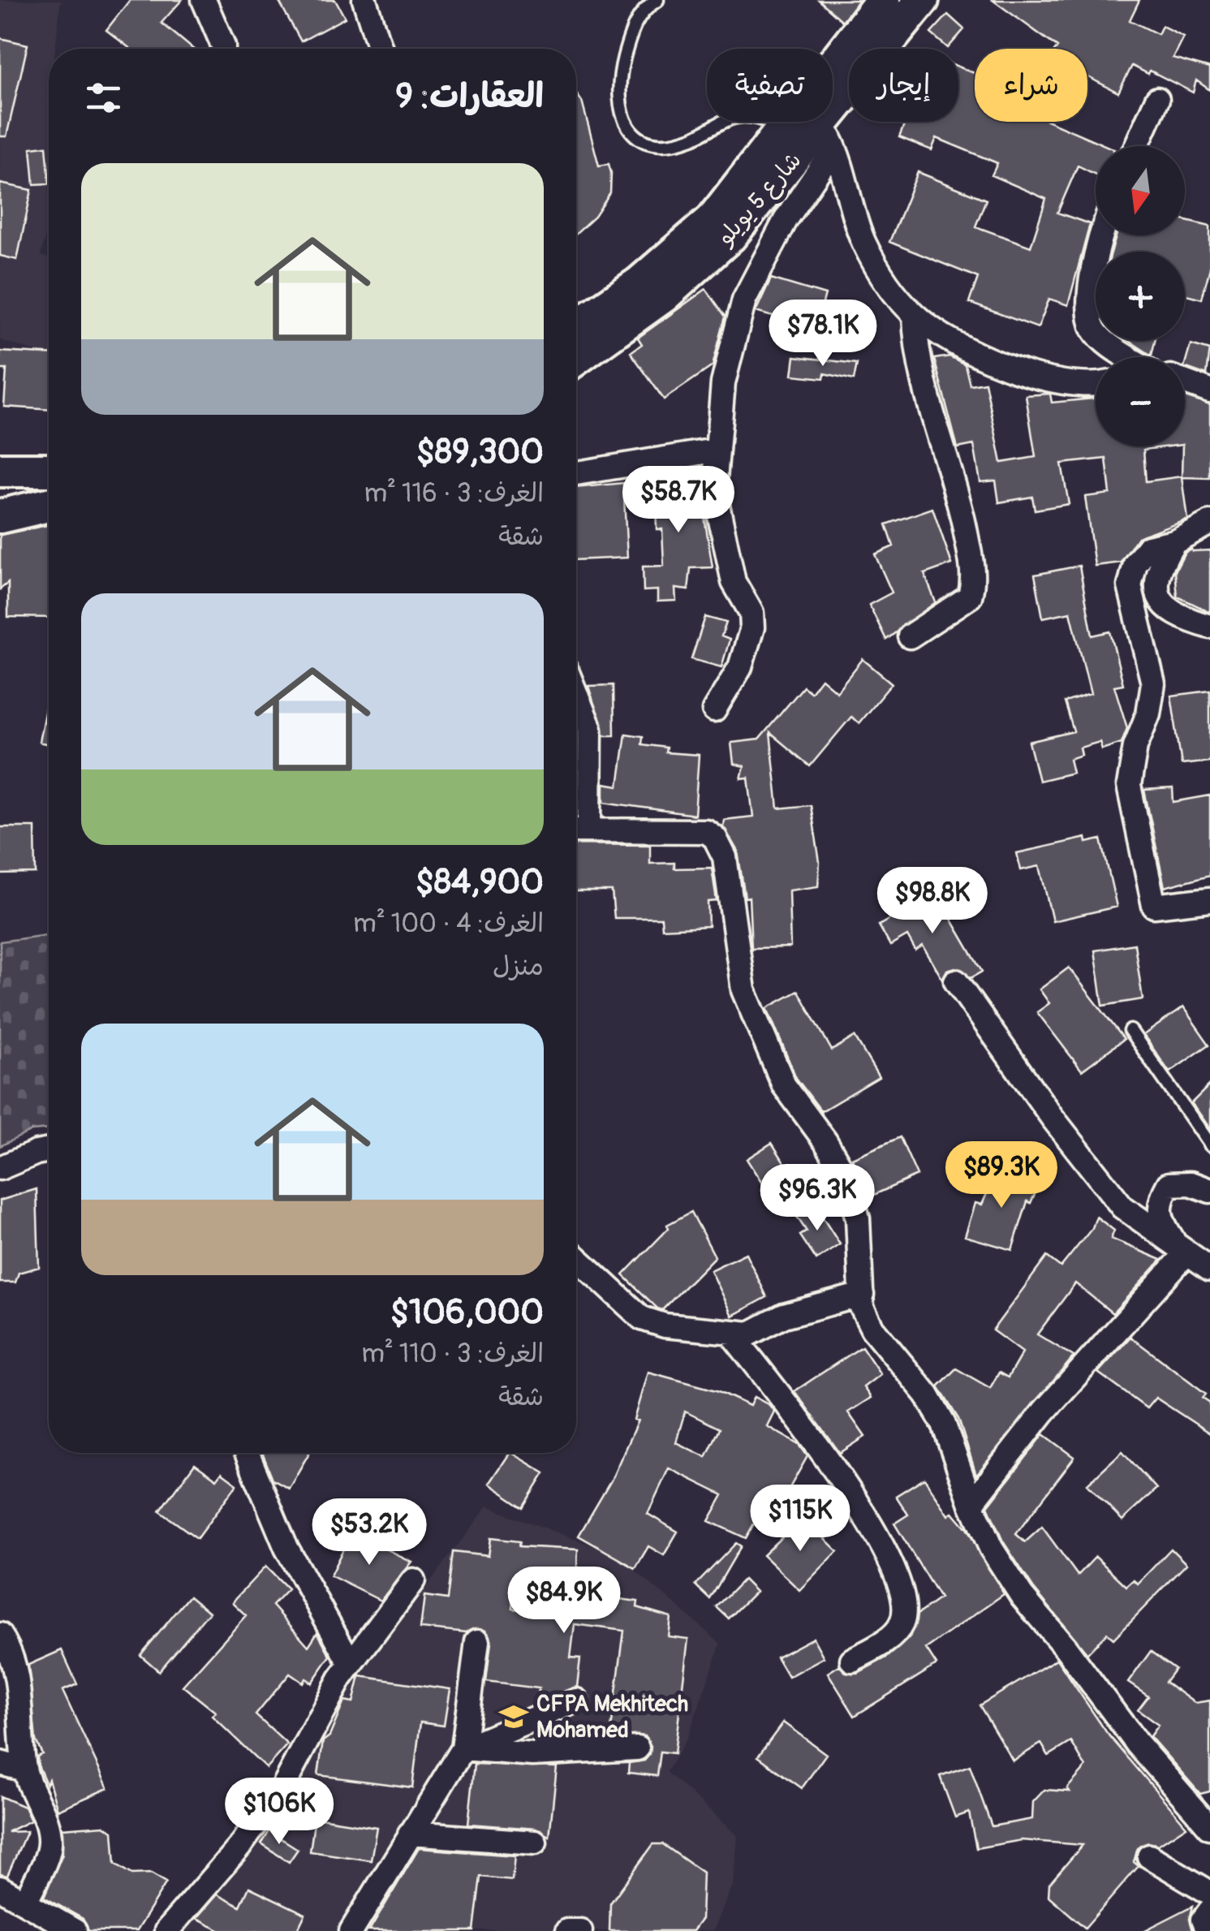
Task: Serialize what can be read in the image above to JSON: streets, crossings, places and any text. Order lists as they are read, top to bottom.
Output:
{
  "streets": {
    "main road": ["شارع 5 يويلو"]
  },
  "places": {
    "school or university": ["CFPA Mekhitech Mohamed"]
  },
  "north": "bottom",
  "page": {
    "chip": ["شراء", "إيجار", "تصفية"],
    "heading": "العقارات: 9",
    "map_buttons": ["+", "−"],
    "list": [
      {
        "name": "$89,300",
        "note": "الغرف: 3 · 116 m² · شقة"
      },
      {
        "name": "$84,900",
        "note": "الغرف: 4 · 100 m² · منزل"
      },
      {
        "name": "$106,000",
        "note": "الغرف: 3 · 110 m² · شقة"
      }
    ],
    "price": [
      "$78.1K",
      "$58.7K",
      "$98.8K",
      "$89.3K",
      "$96.3K",
      "$115K",
      "$53.2K",
      "$84.9K",
      "$106K"
    ]
  }
}
